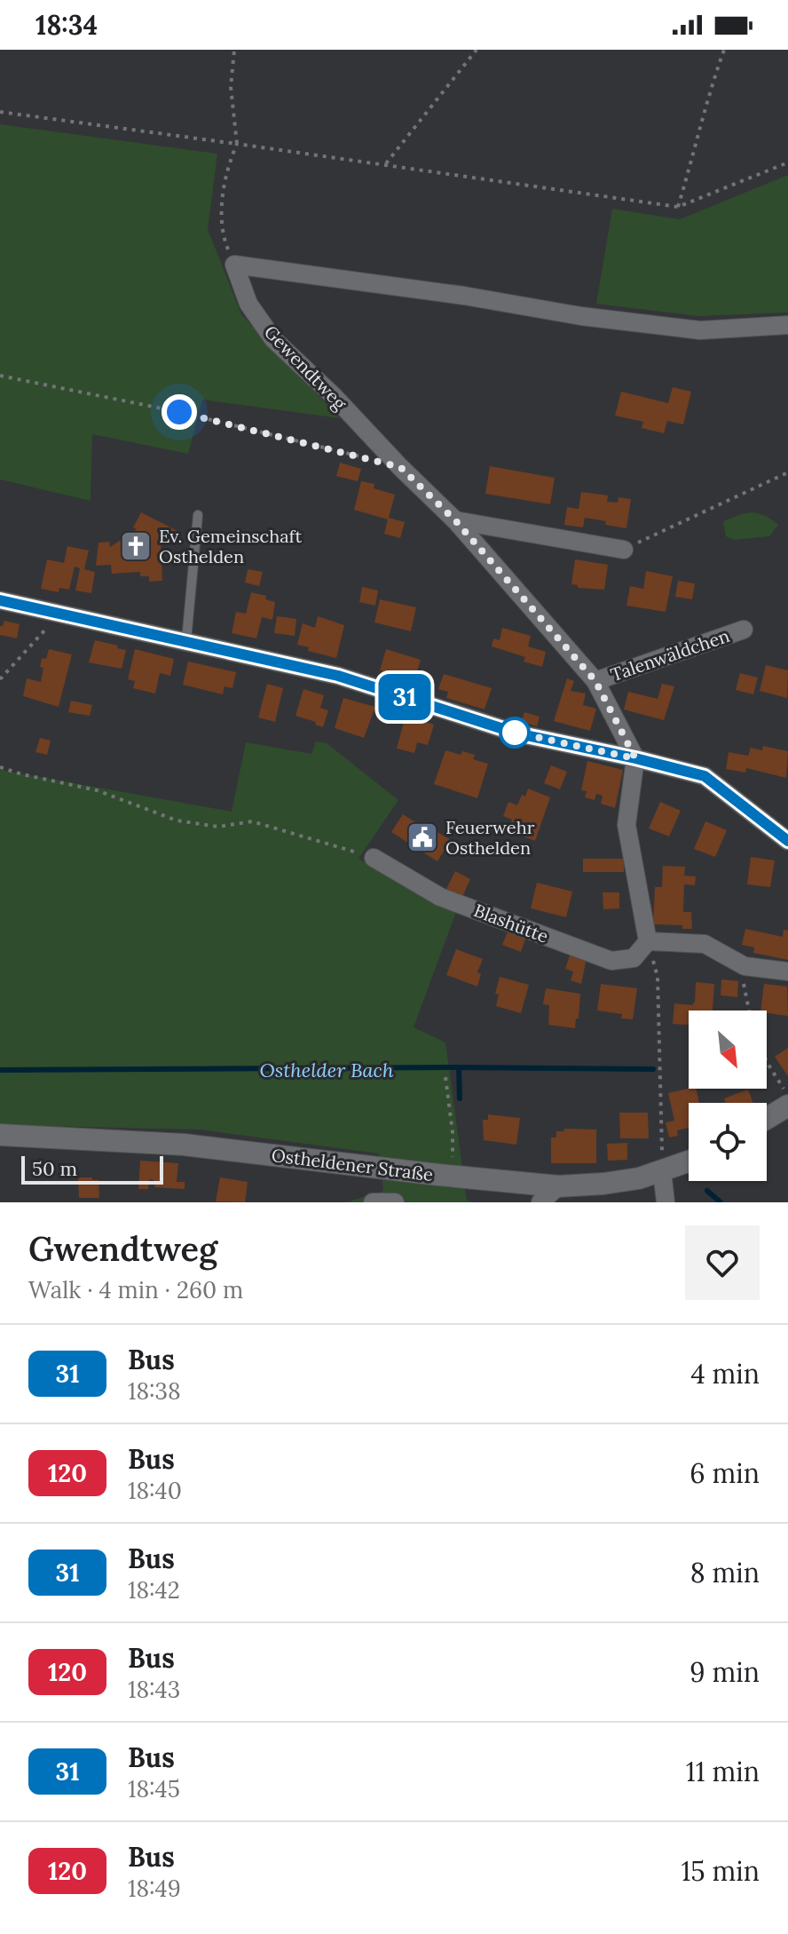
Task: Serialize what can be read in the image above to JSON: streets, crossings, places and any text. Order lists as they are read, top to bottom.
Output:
{
  "streets": {
    "main road": ["Ostheldener Straße"],
    "street": ["Gewendtweg", "Talenwäldchen", "Blashütte"]
  },
  "crossings": [
    ["Gewendtweg", "Talenwäldchen"]
  ],
  "water": ["Osthelder Bach"],
  "places": {
    "church": ["Ev. Gemeinschaft Osthelden"],
    "public building": ["Feuerwehr Osthelden"]
  },
  "lines": ["bus line 31"],
  "scale_bar": "50 m",
  "north": "bottom right",
  "page": {
    "status": "18:34",
    "on_map": "31",
    "scale": "50 m",
    "heading": ["Gwendtweg", "Walk · 4 min · 260 m"],
    "list": [
      {
        "mark": "31",
        "name": "Bus",
        "note": "18:38",
        "value": "4 min"
      },
      {
        "mark": "120",
        "name": "Bus",
        "note": "18:40",
        "value": "6 min"
      },
      {
        "mark": "31",
        "name": "Bus",
        "note": "18:42",
        "value": "8 min"
      },
      {
        "mark": "120",
        "name": "Bus",
        "note": "18:43",
        "value": "9 min"
      },
      {
        "mark": "31",
        "name": "Bus",
        "note": "18:45",
        "value": "11 min"
      },
      {
        "mark": "120",
        "name": "Bus",
        "note": "18:49",
        "value": "15 min"
      }
    ]
  }
}
